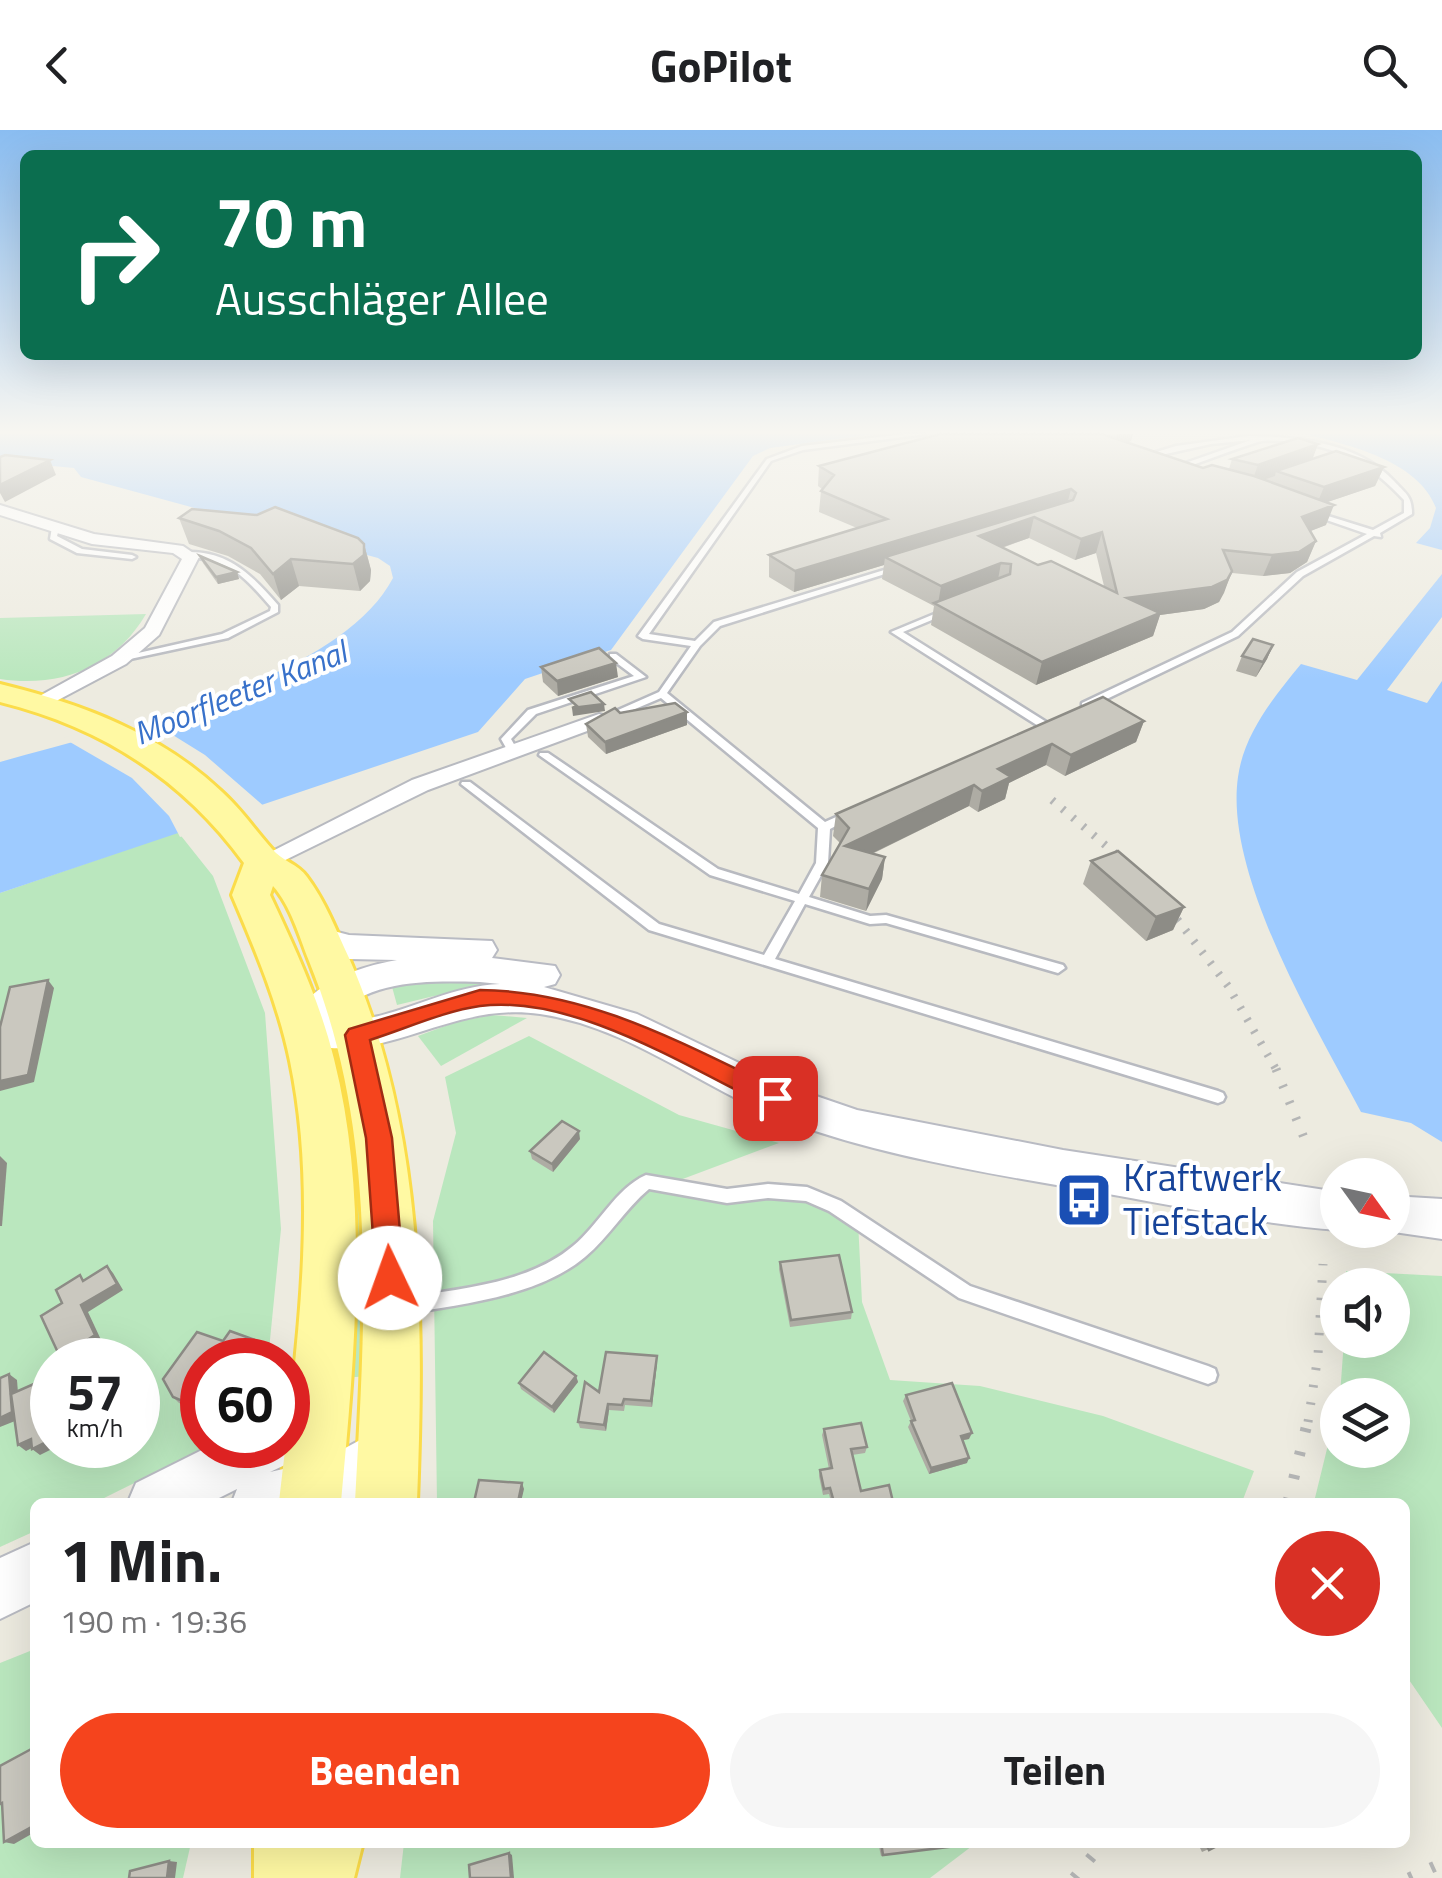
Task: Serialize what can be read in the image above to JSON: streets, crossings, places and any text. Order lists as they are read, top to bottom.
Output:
{
  "water": ["Moorfleeter Kanal"],
  "places": {
    "bus stop": ["Kraftwerk Tiefstack"]
  },
  "north": "bottom right",
  "page": {
    "header": "GoPilot",
    "turn": ["70 m", "Ausschläger Allee"],
    "speed": "57 km/h",
    "limit": "60",
    "heading": ["1 Min.", "190 m · 19:36"],
    "buttons": ["Beenden", "Teilen"]
  }
}
